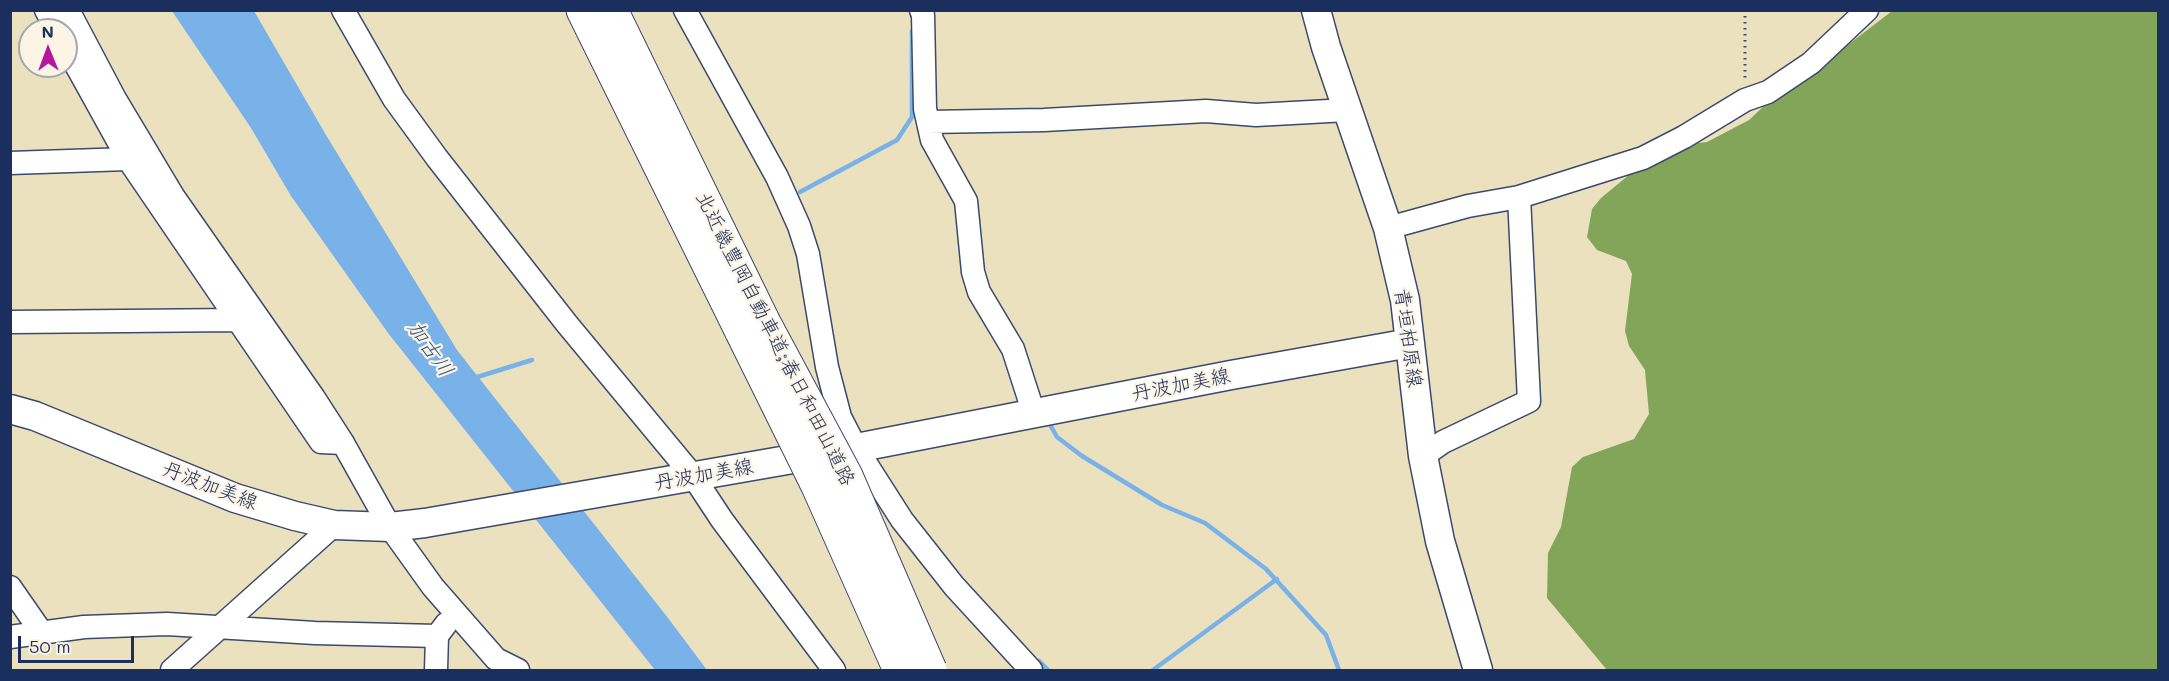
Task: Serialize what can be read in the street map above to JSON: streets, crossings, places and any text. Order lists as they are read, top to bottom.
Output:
{
  "streets": {
    "highway": ["北近畿豊岡自動車道;春日和田山道路"],
    "main road": ["青垣柏原線", "丹波加美線"]
  },
  "crossings": [
    ["青垣柏原線", "丹波加美線"]
  ],
  "water": ["加古川"],
  "scale_bar": "50 m",
  "north": "top"
}
